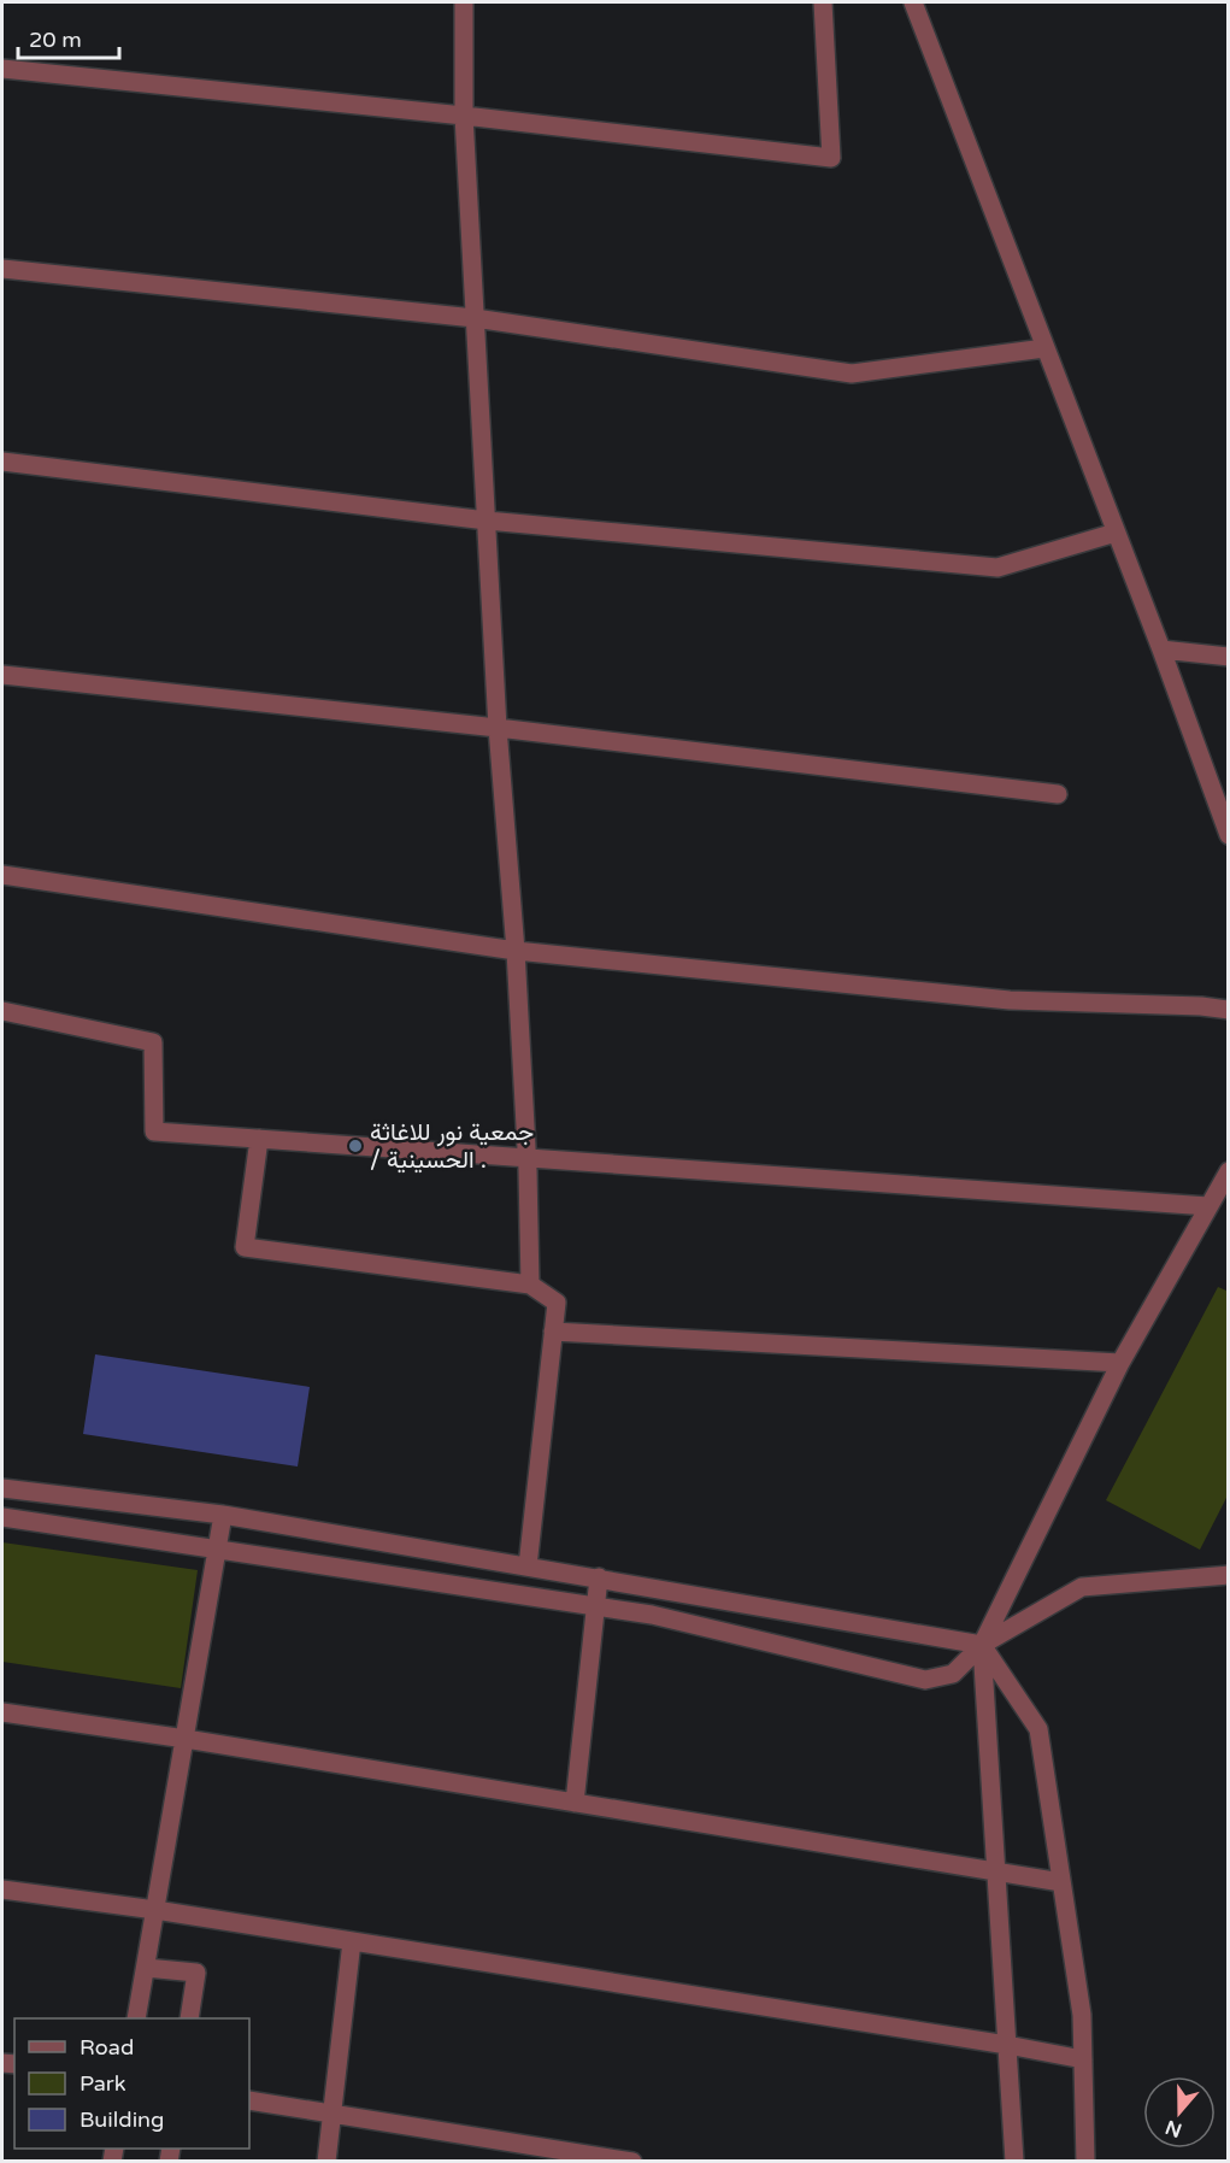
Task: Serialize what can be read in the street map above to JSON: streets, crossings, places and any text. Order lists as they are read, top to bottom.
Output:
{
  "places": ["جمعية نور للاغاثة / الحسينية ."],
  "legend": ["Road", "Park", "Building"],
  "scale_bar": "20 m",
  "north": "bottom"
}
